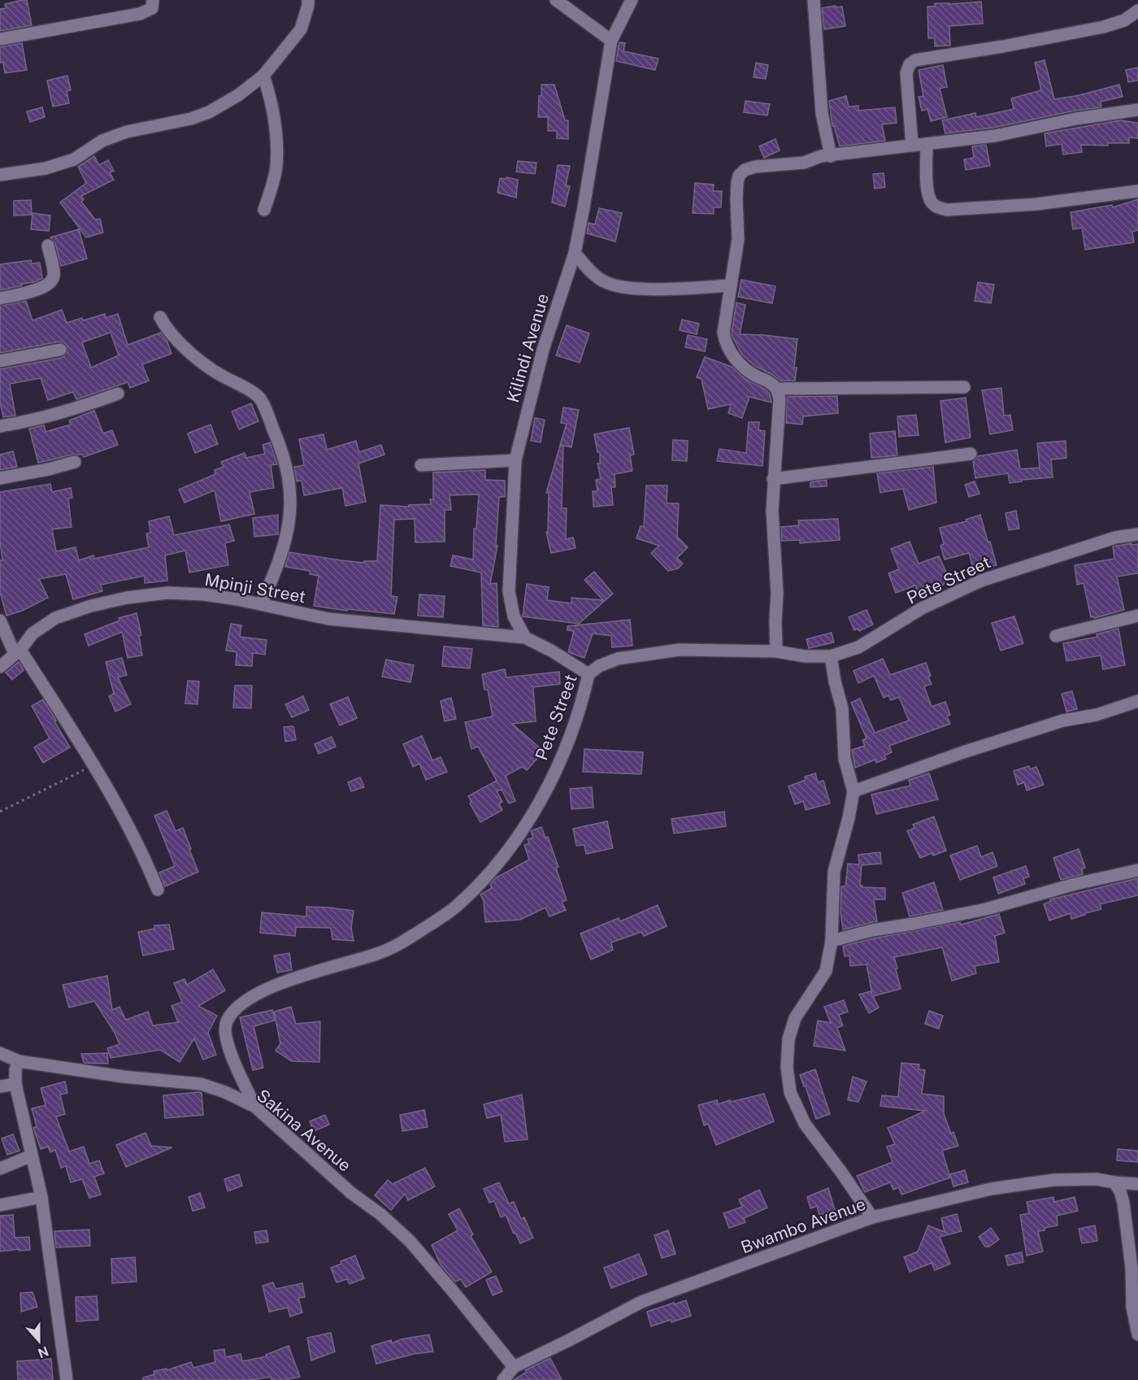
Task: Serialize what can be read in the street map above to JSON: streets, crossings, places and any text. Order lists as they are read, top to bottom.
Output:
{
  "streets": {
    "street": [
      "Kilindi Avenue",
      "Pete Street",
      "Mpinji Street",
      "Sakina Avenue",
      "Bwambo Avenue"
    ]
  },
  "crossings": [
    ["Kilindi Avenue", "Mpinji Street"],
    ["Pete Street", "Sakina Avenue"],
    ["Sakina Avenue", "Bwambo Avenue"]
  ],
  "north": "bottom"
}
